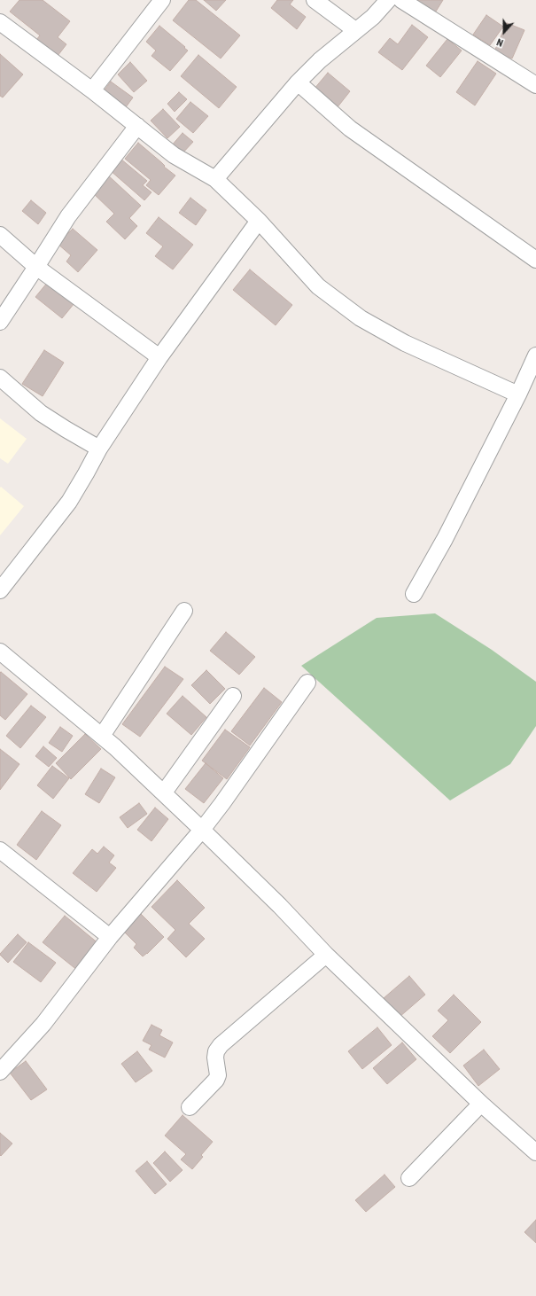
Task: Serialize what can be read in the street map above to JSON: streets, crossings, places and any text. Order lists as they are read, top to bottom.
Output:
{
  "north": "bottom"
}
